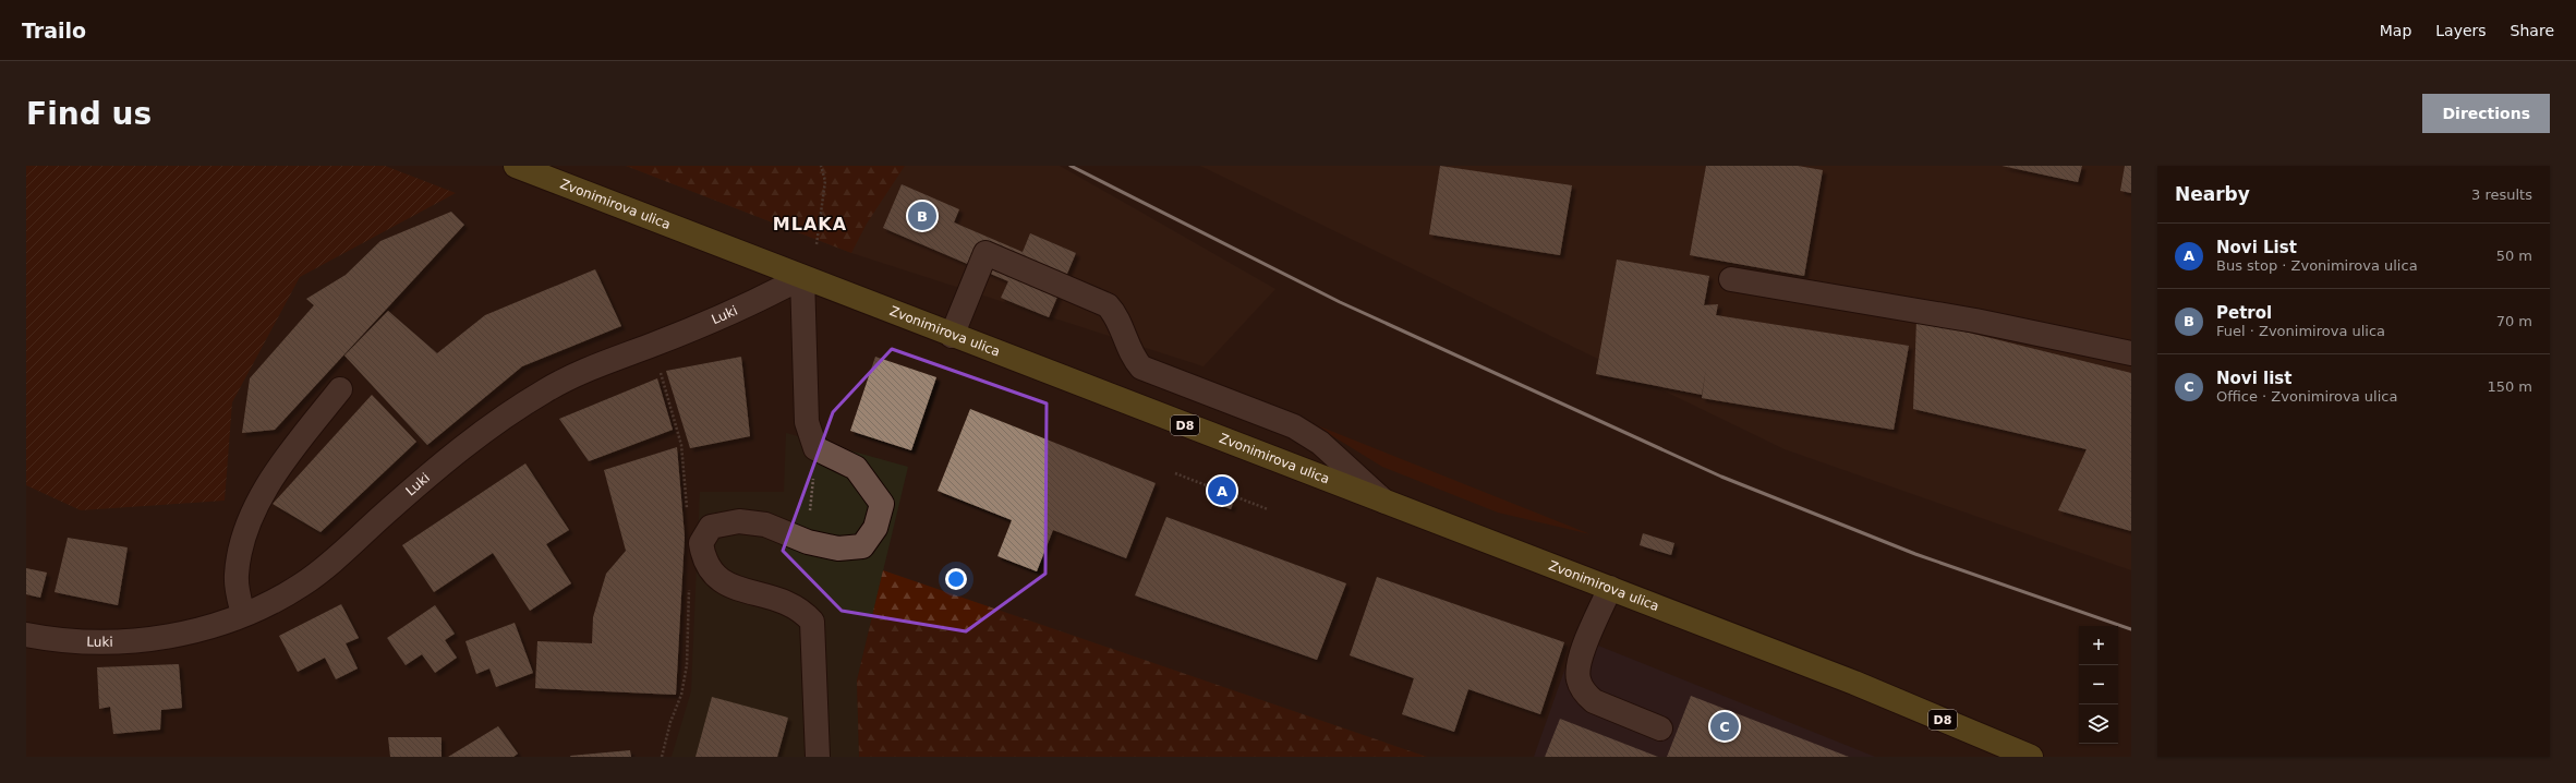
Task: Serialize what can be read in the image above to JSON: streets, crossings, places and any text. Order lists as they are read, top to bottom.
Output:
{
  "streets": {
    "main road": ["Zvonimirova ulica", "D8"],
    "street": ["Luki"]
  },
  "crossings": [
    ["Zvonimirova ulica", "Luki"]
  ],
  "districts": ["MLAKA"],
  "page": {
    "header": "Trailo",
    "nav": ["Map", "Layers", "Share"],
    "buttons": "Directions",
    "title": "Find us",
    "heading": ["Nearby", "3 results"],
    "pins": ["B", "A", "C"],
    "list": [
      {
        "mark": "A",
        "name": "Novi List",
        "note": "Bus stop · Zvonimirova ulica",
        "value": "50 m"
      },
      {
        "mark": "B",
        "name": "Petrol",
        "note": "Fuel · Zvonimirova ulica",
        "value": "70 m"
      },
      {
        "mark": "C",
        "name": "Novi list",
        "note": "Office · Zvonimirova ulica",
        "value": "150 m"
      }
    ],
    "map_buttons": ["+", "−"]
  }
}
